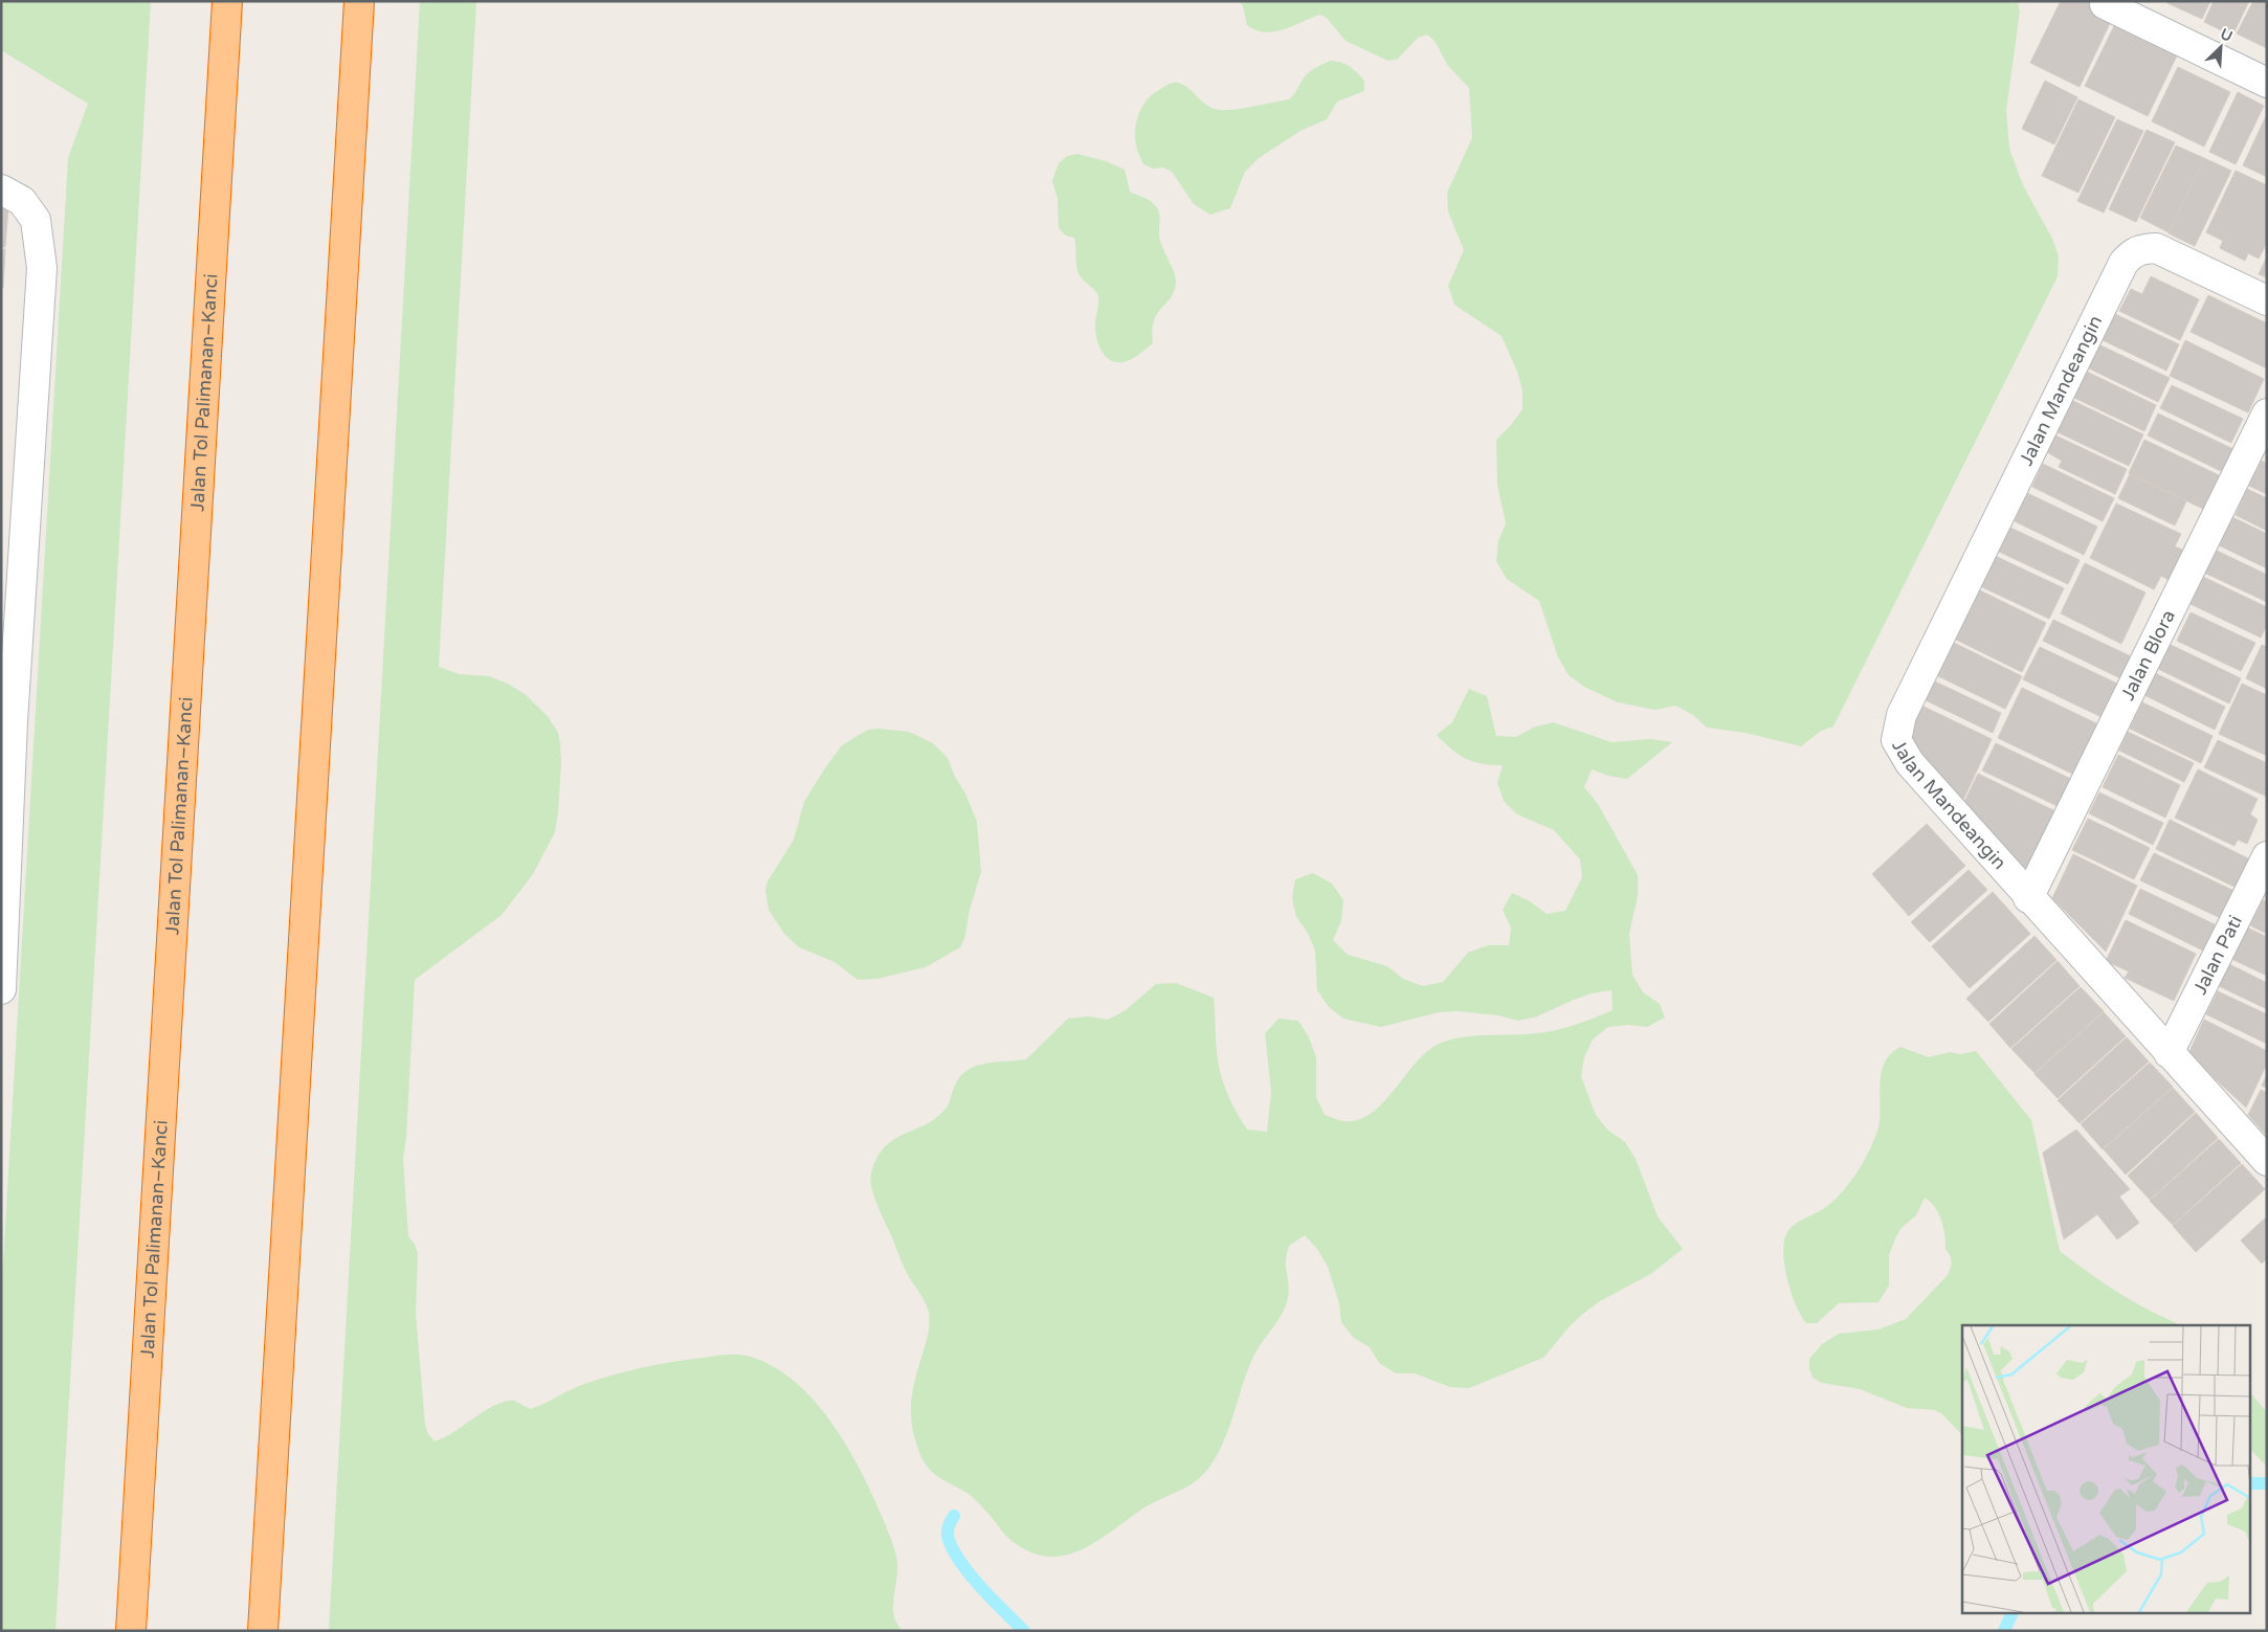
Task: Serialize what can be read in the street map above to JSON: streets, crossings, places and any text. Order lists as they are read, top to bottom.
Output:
{
  "streets": {
    "highway": ["Jalan Tol Palimanan–Kanci"],
    "street": ["Jalan Mandeangin", "Jalan Blora", "Jalan Pati"]
  },
  "crossings": [
    ["Jalan Mandeangin", "Jalan Blora"],
    ["Jalan Mandeangin", "Jalan Pati"]
  ],
  "north": "top right"
}
